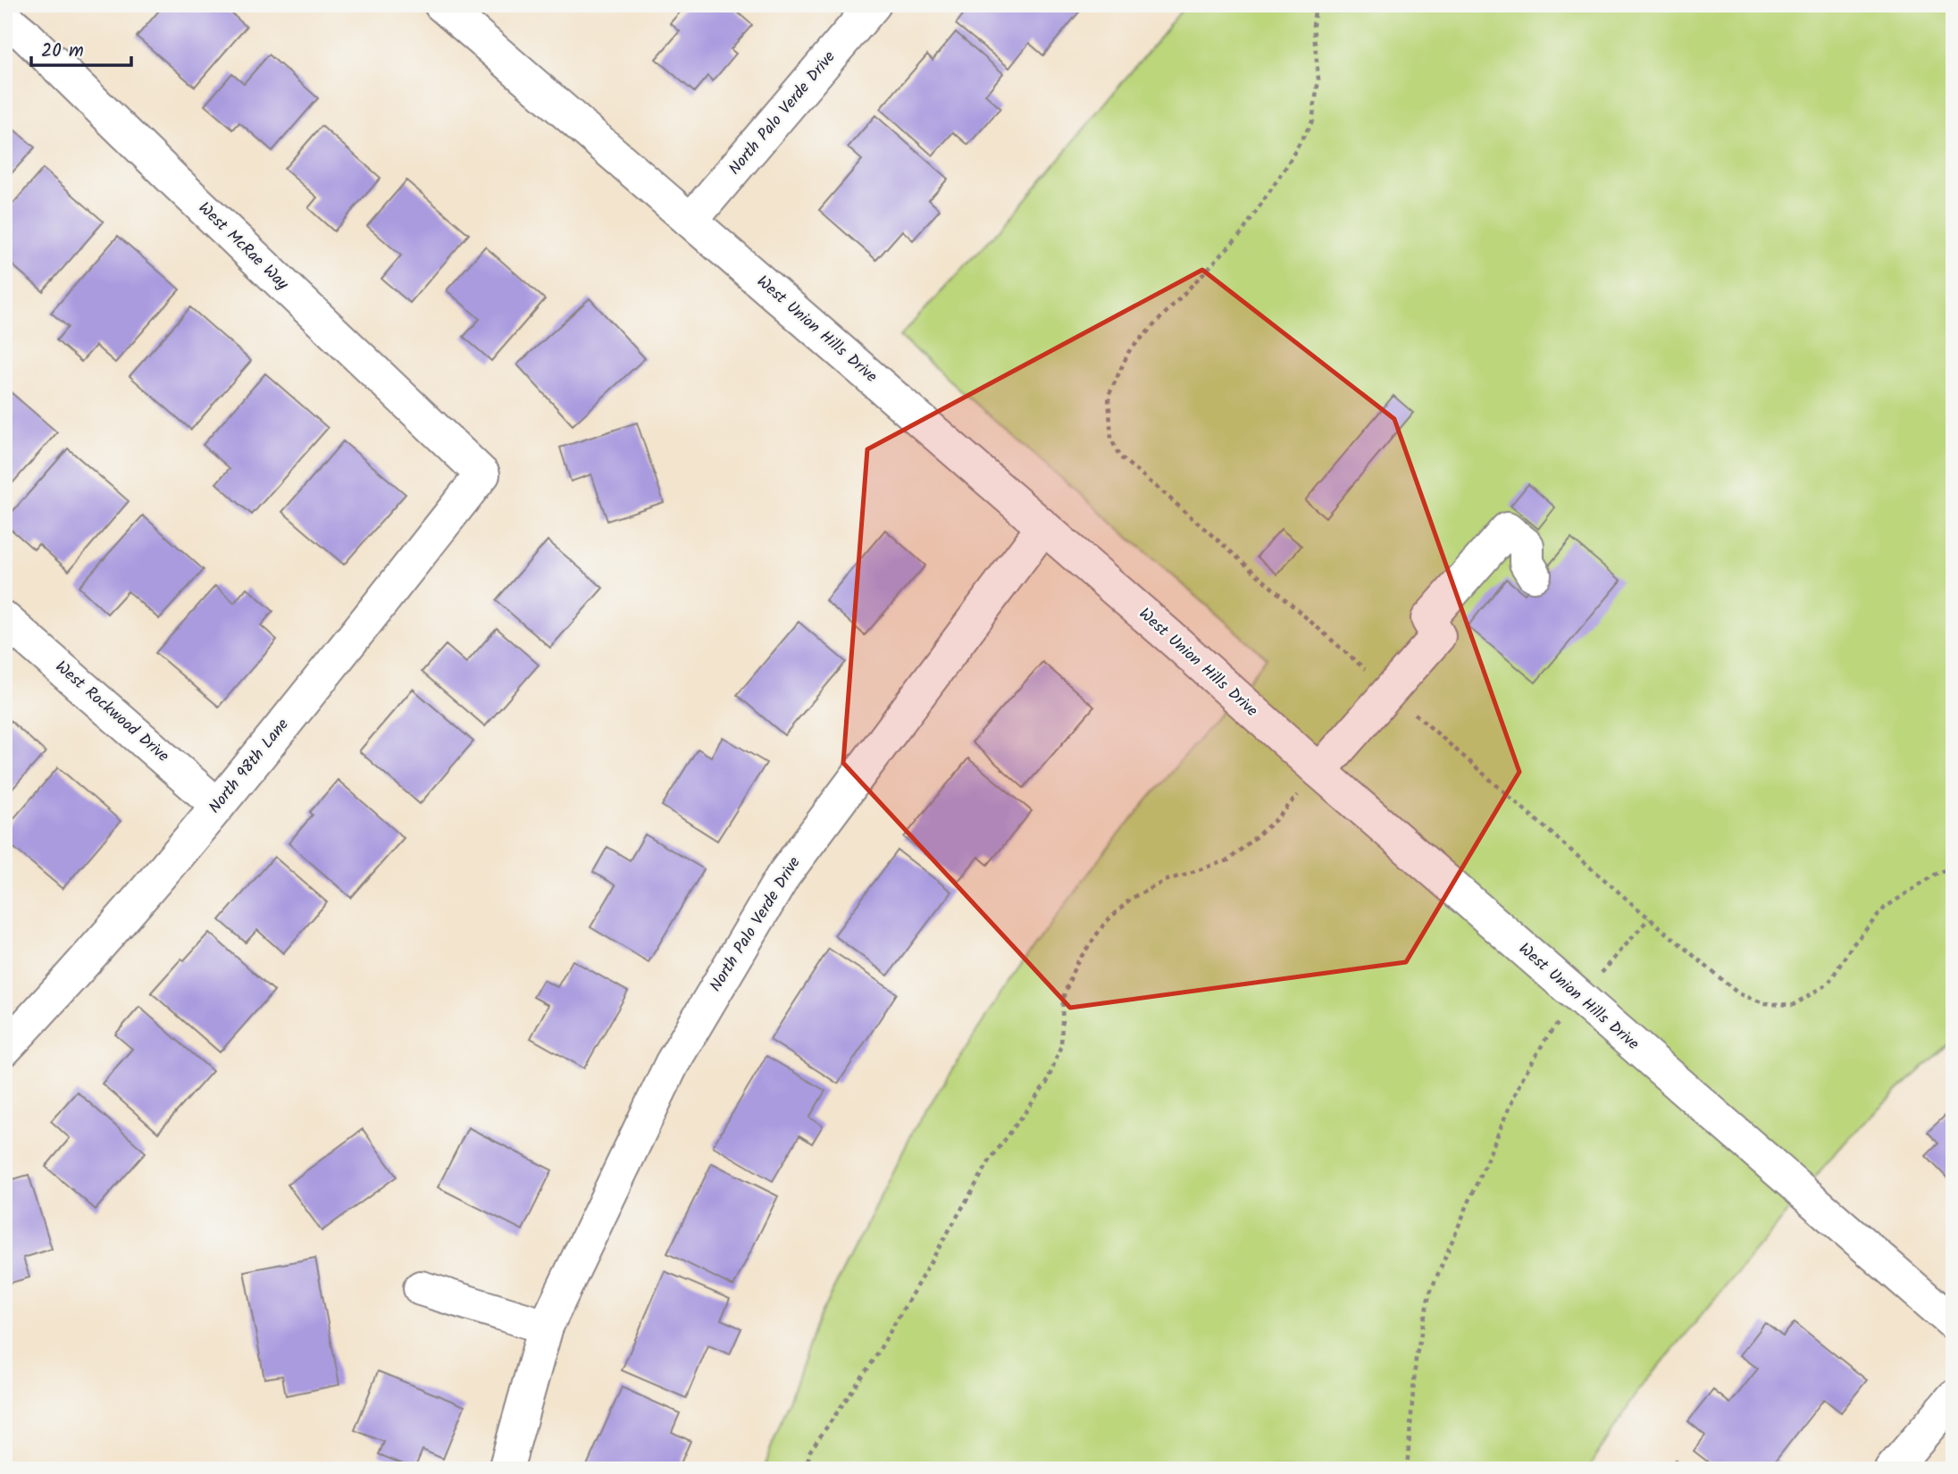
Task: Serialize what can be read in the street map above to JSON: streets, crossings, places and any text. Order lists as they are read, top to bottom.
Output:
{
  "streets": {
    "street": [
      "North Palo Verde Drive",
      "West McRae Way",
      "West Union Hills Drive",
      "West Rockwood Drive",
      "North 98th Lane"
    ]
  },
  "crossings": [
    ["North Palo Verde Drive", "West Union Hills Drive"],
    ["West McRae Way", "North 98th Lane"],
    ["West Rockwood Drive", "North 98th Lane"]
  ],
  "scale_bar": "20 m"
}
